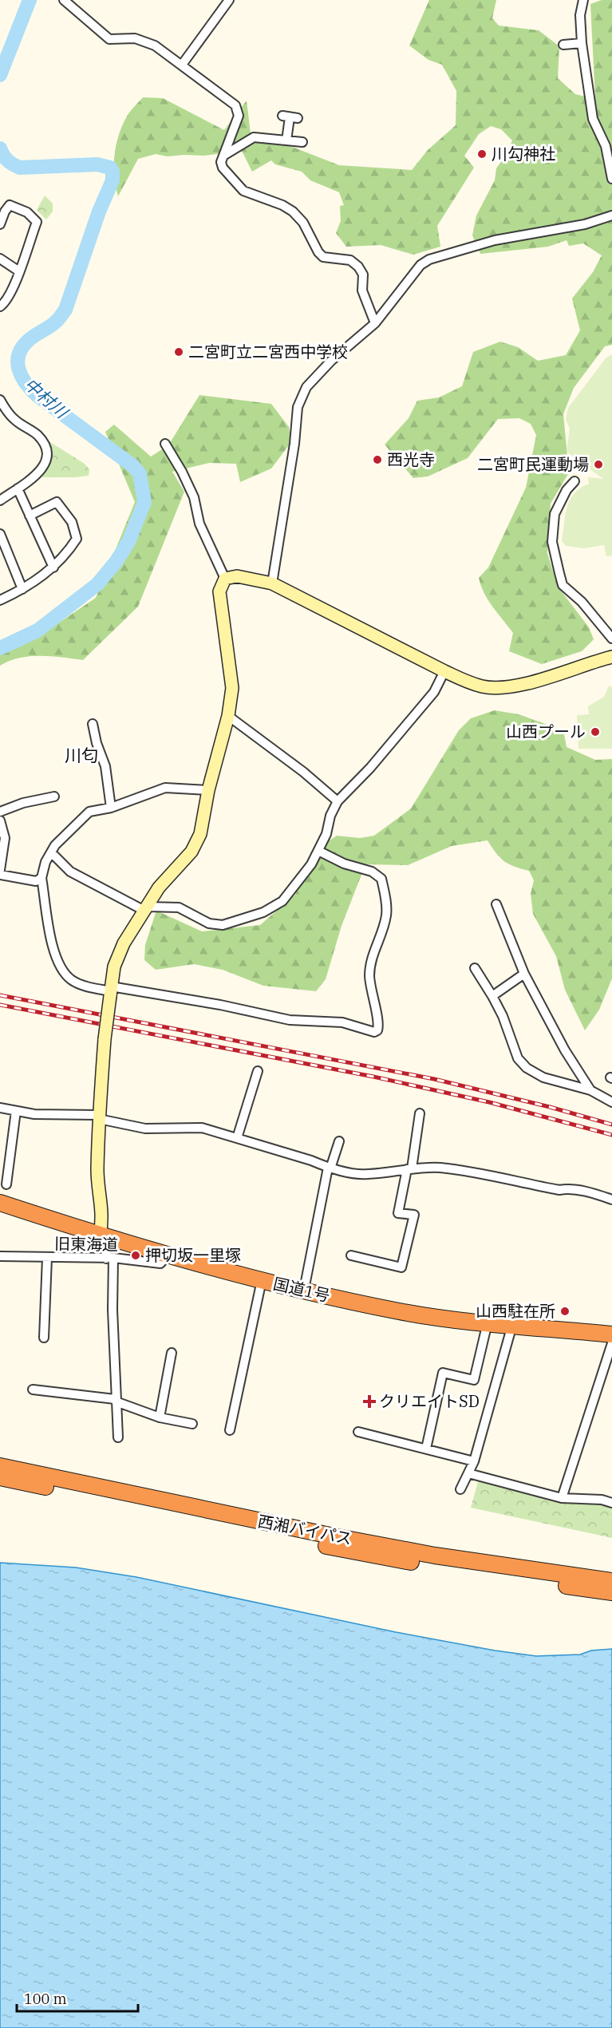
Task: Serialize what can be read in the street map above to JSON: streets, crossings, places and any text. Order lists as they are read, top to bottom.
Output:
{
  "streets": {
    "highway": ["国道1号", "西湘バイパス"],
    "street": ["旧東海道"]
  },
  "crossings": [
    ["旧東海道", "国道1号"]
  ],
  "districts": ["川匂"],
  "water": ["中村川"],
  "places": {
    "other": [
      "川勾神社",
      "二宮町立二宮西中学校",
      "西光寺",
      "二宮町民運動場",
      "山西プール",
      "押切坂一里塚",
      "山西駐在所"
    ],
    "health": ["クリエイトSD"]
  },
  "scale_bar": "100 m"
}
